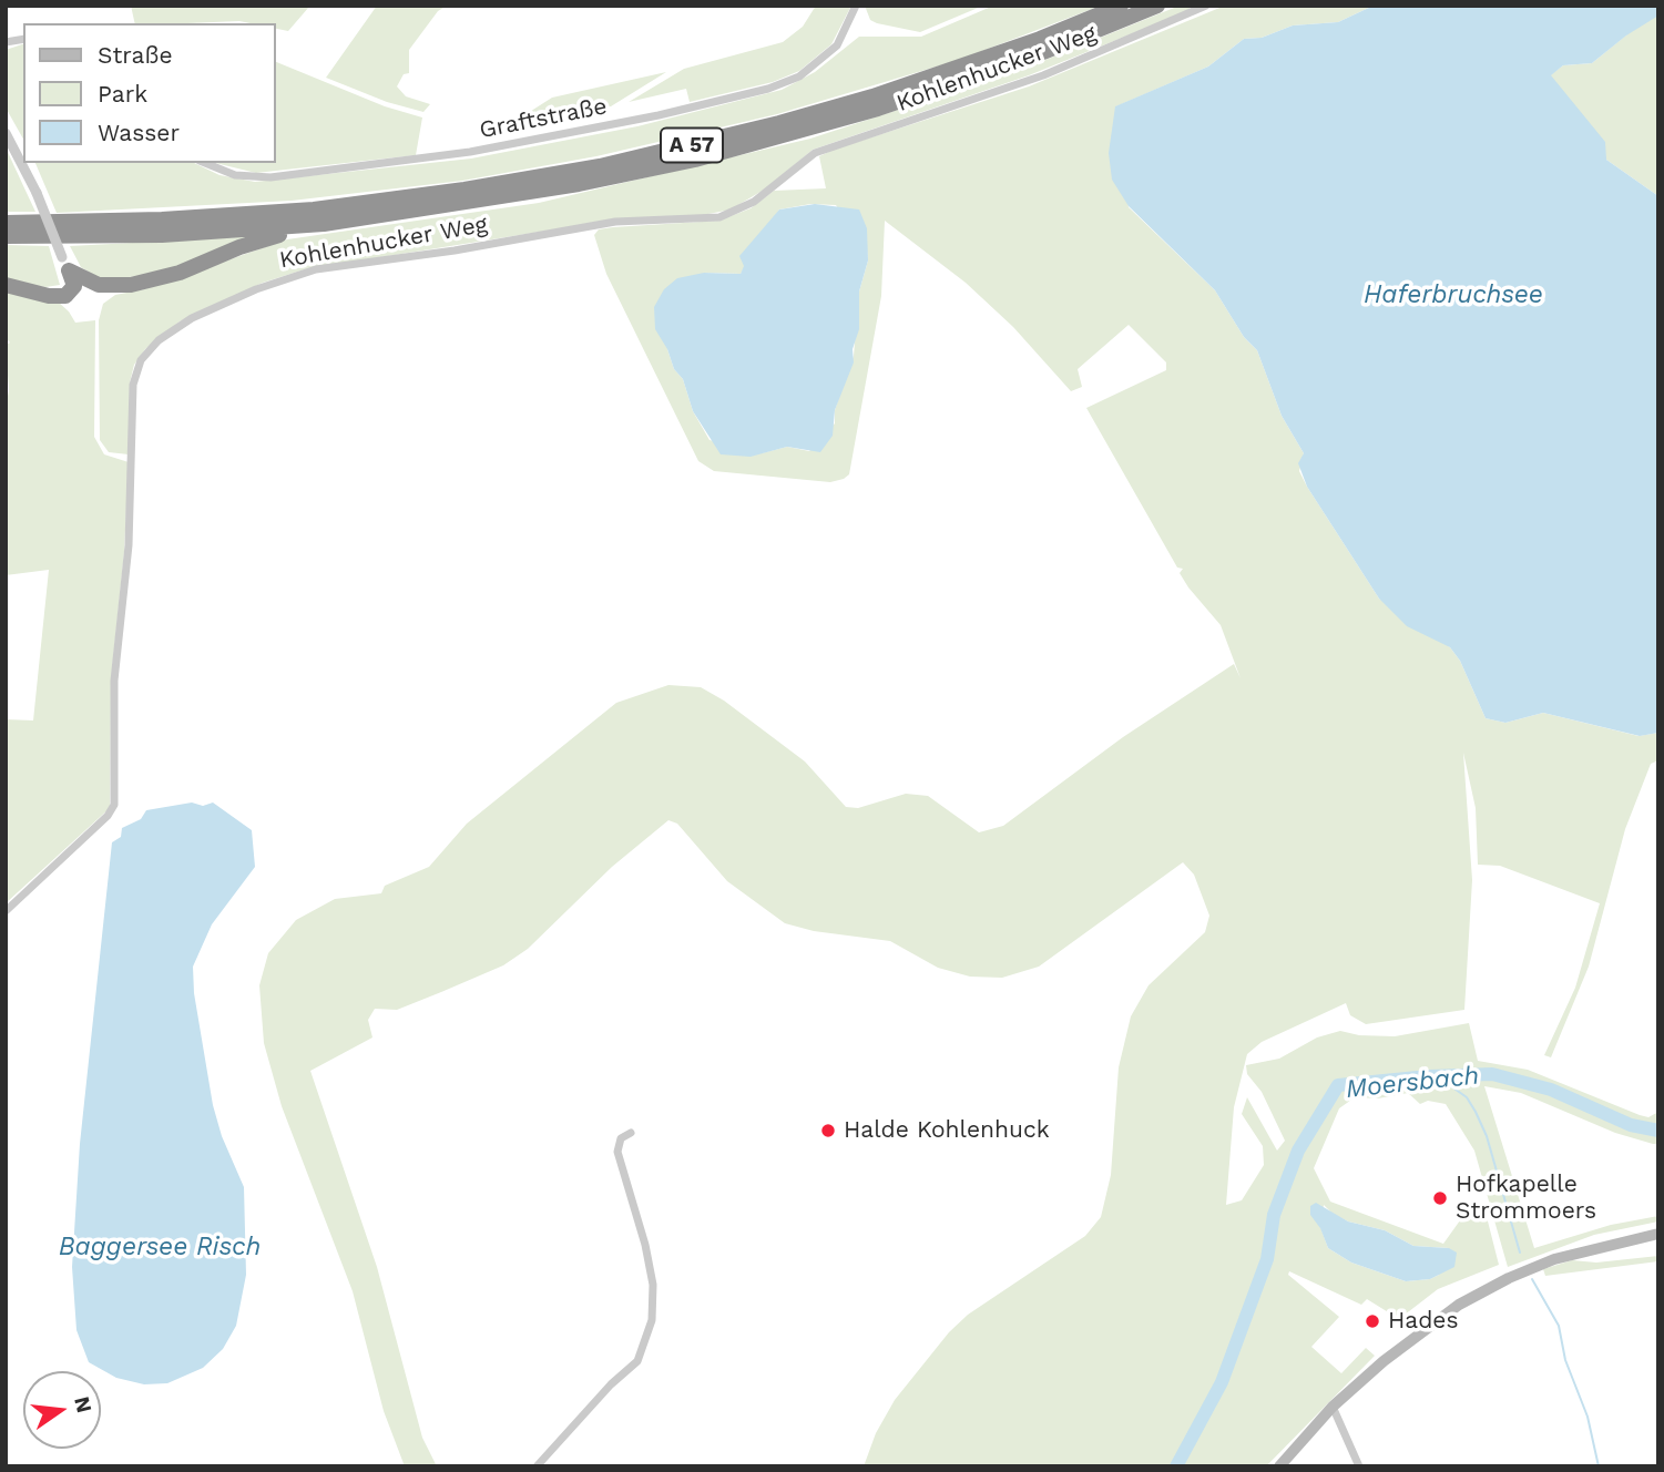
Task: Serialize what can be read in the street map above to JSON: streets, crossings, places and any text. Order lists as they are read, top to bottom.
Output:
{
  "streets": {
    "highway": ["A 57"],
    "street": ["Kohlenhucker Weg", "Graftstraße"]
  },
  "water": ["Haferbruchsee", "Moersbach", "Baggersee Risch"],
  "places": ["Halde Kohlenhuck", "Hofkapelle Strommoers", "Hades"],
  "legend": ["Straße", "Park", "Wasser"],
  "north": "right"
}
